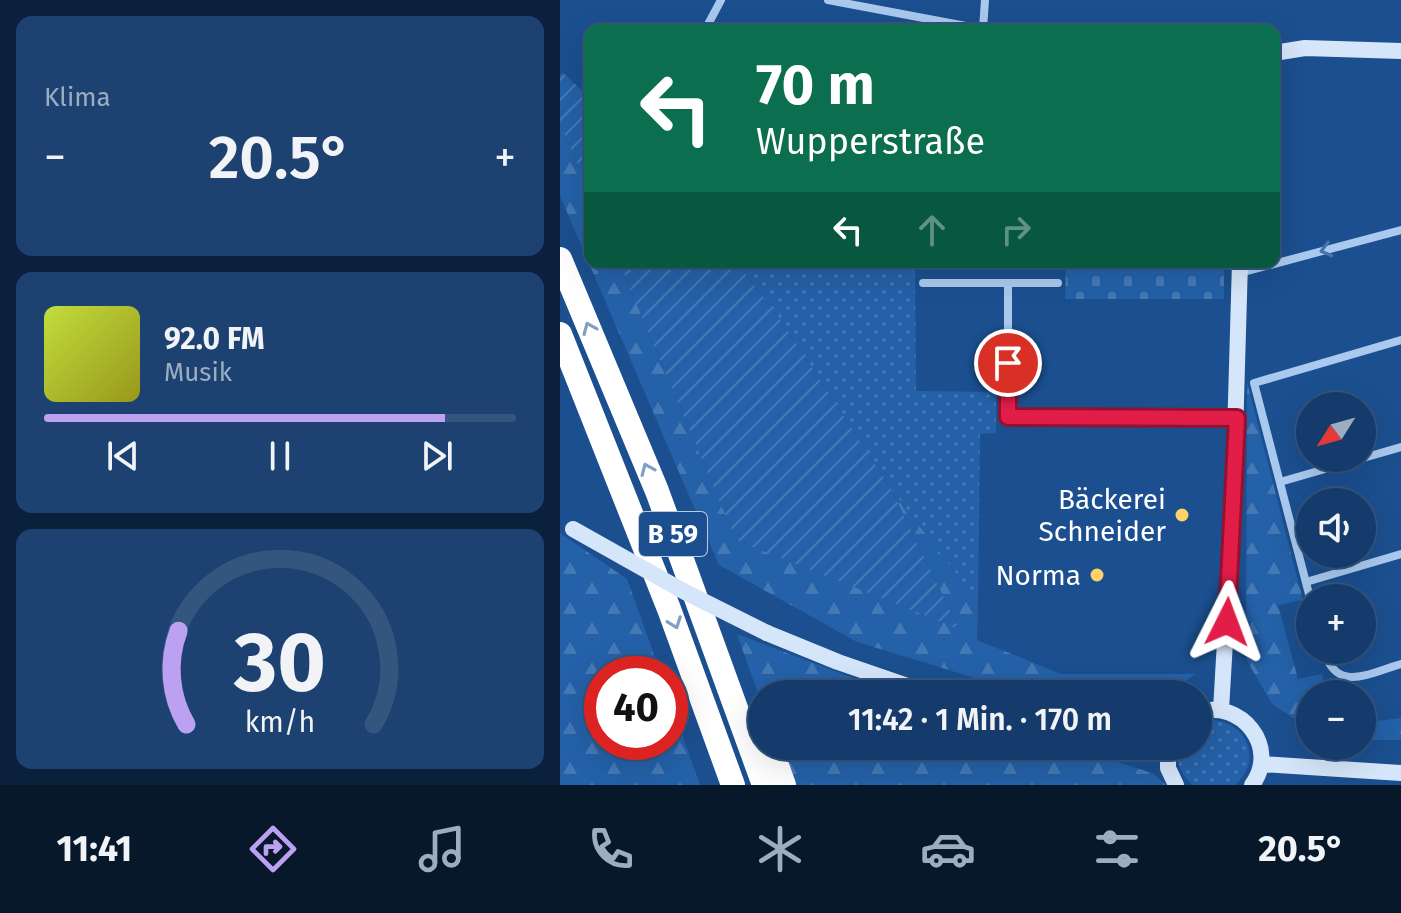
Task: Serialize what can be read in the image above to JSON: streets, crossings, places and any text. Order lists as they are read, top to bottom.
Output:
{
  "streets": {
    "highway": ["B 59"]
  },
  "places": ["Bäckerei Schneider", "Norma"],
  "north": "bottom left",
  "page": {
    "tile": "Klima",
    "turn": ["70 m", "Wupperstraße"],
    "heat": ["−", "20.5°", "+"],
    "song": ["92.0 FM", "Musik"],
    "map_buttons": ["+", "−"],
    "limit": "40",
    "trip": "11:42 · 1 Min. · 170 m",
    "tabs": ["11:41", "20.5°"],
    "gauge": ["30", "km/h"]
  }
}
